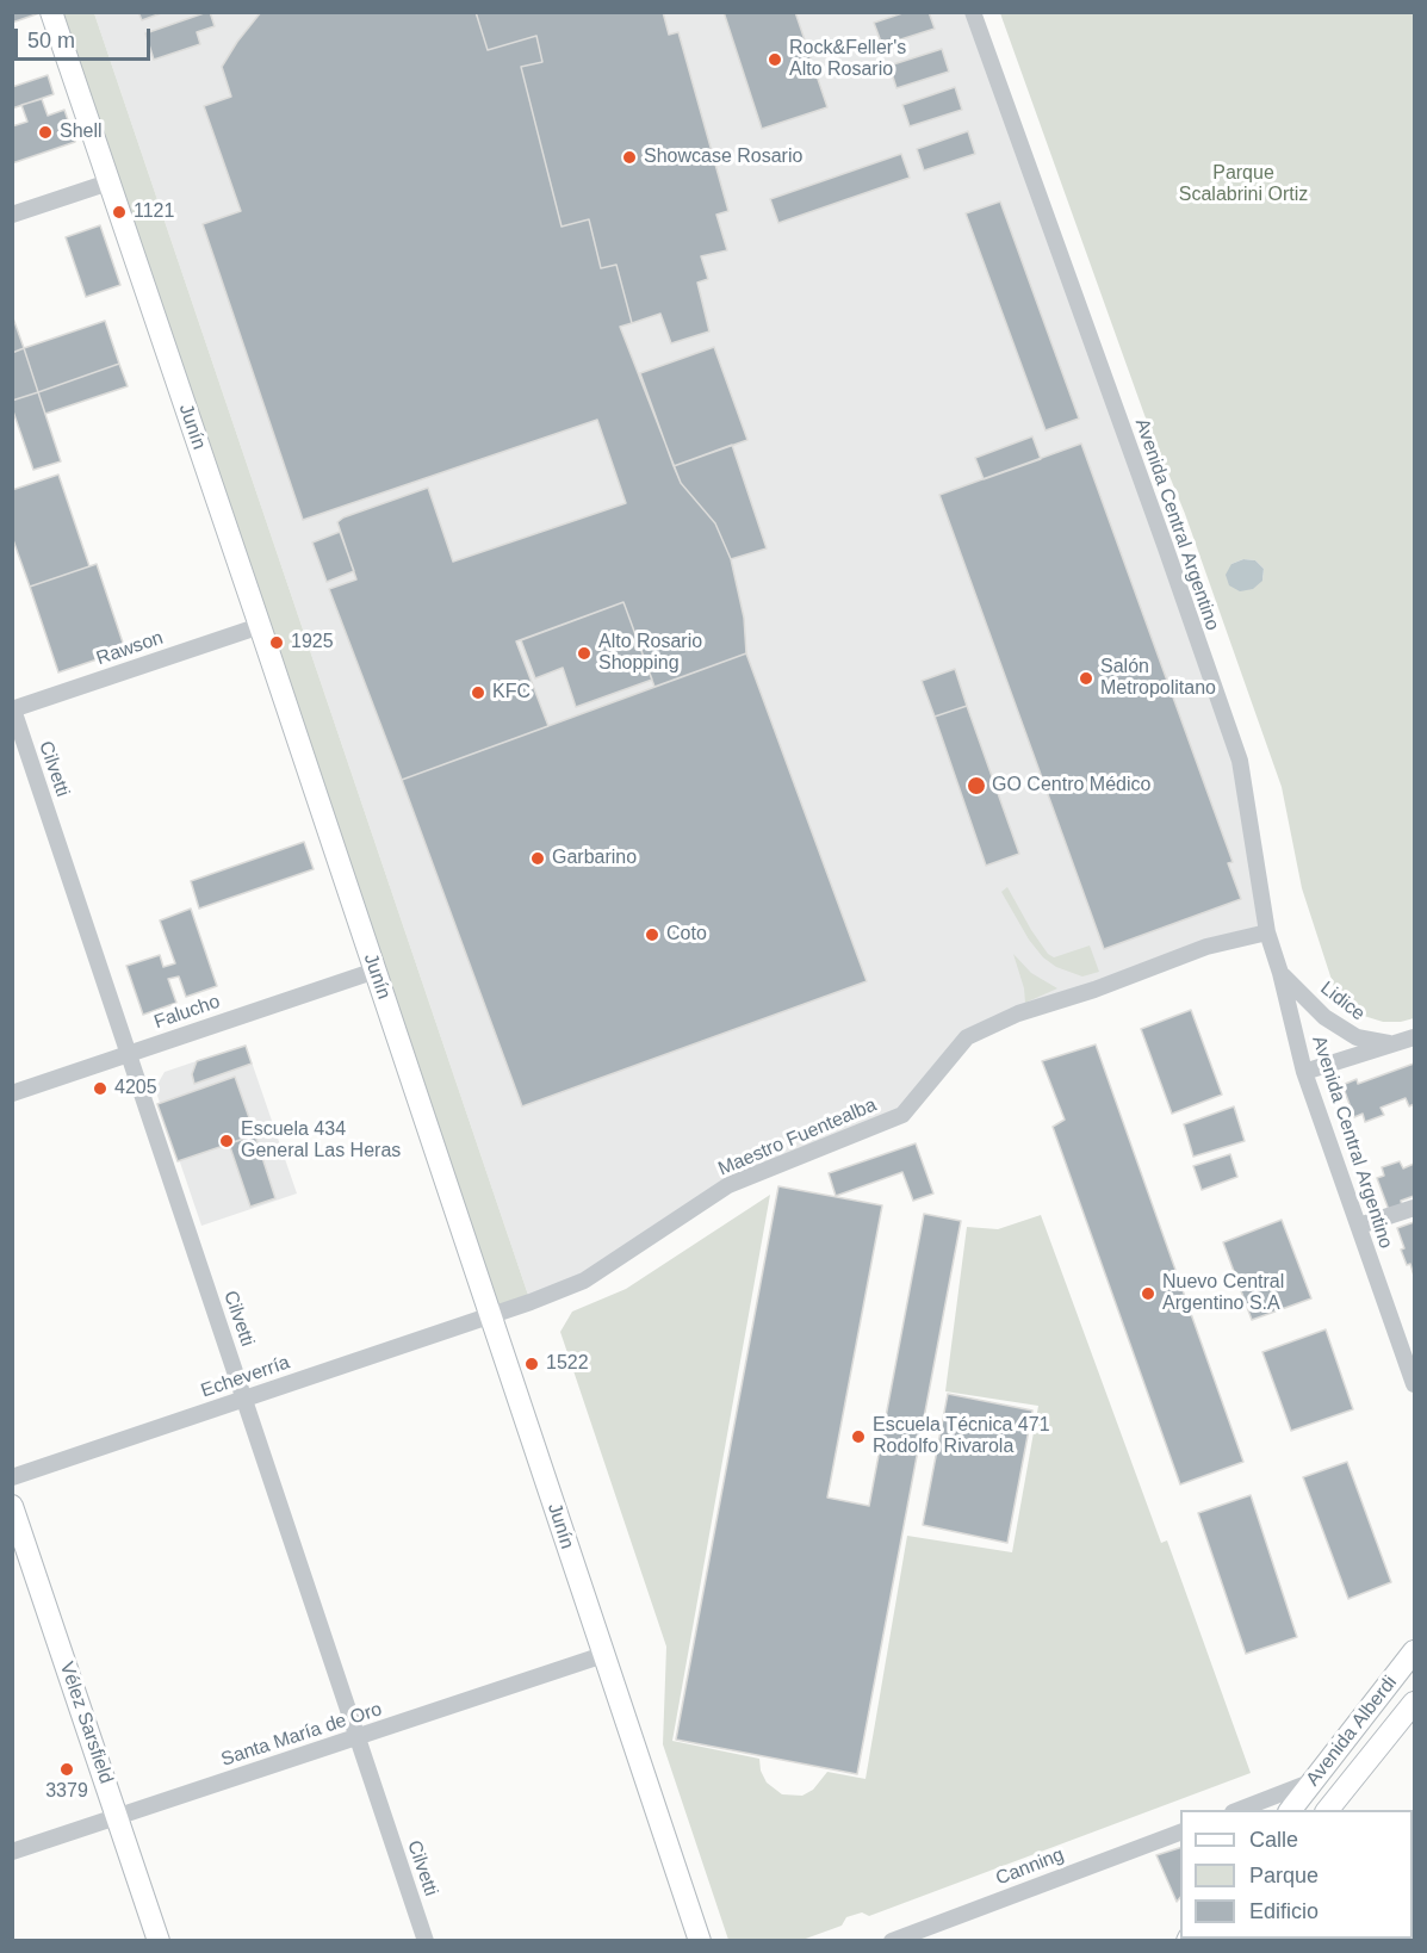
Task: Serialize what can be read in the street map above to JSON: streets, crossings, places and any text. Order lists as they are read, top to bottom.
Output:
{
  "streets": {
    "main road": ["Junín", "Vélez Sarsfield", "Avenida Alberdi"],
    "street": [
      "Avenida Central Argentino",
      "Rawson",
      "Cilvetti",
      "Lidice",
      "Falucho",
      "Maestro Fuentealba",
      "Echeverría",
      "Santa María de Oro",
      "Canning"
    ]
  },
  "crossings": [
    ["Junín", "Rawson"],
    ["Junín", "Falucho"],
    ["Junín", "Maestro Fuentealba"],
    ["Junín", "Echeverría"],
    ["Junín", "Santa María de Oro"],
    ["Avenida Central Argentino", "Lidice"],
    ["Avenida Central Argentino", "Maestro Fuentealba"],
    ["Rawson", "Cilvetti"],
    ["Cilvetti", "Falucho"],
    ["Cilvetti", "Echeverría"],
    ["Cilvetti", "Santa María de Oro"],
    ["Maestro Fuentealba", "Echeverría"],
    ["Vélez Sarsfield", "Santa María de Oro"]
  ],
  "parks": ["Parque Scalabrini Ortiz"],
  "places": [
    "Rock&Feller's Alto Rosario",
    "Shell",
    "Showcase Rosario",
    "1121",
    "1925",
    "Alto Rosario Shopping",
    "Salón Metropolitano",
    "KFC",
    "GO Centro Médico",
    "Garbarino",
    "Coto",
    "4205",
    "Escuela 434 General Las Heras",
    "Nuevo Central Argentino S.A",
    "1522",
    "Escuela Técnica 471 Rodolfo Rivarola",
    "3379"
  ],
  "legend": ["Calle", "Parque", "Edificio"],
  "scale_bar": "50 m"
}
